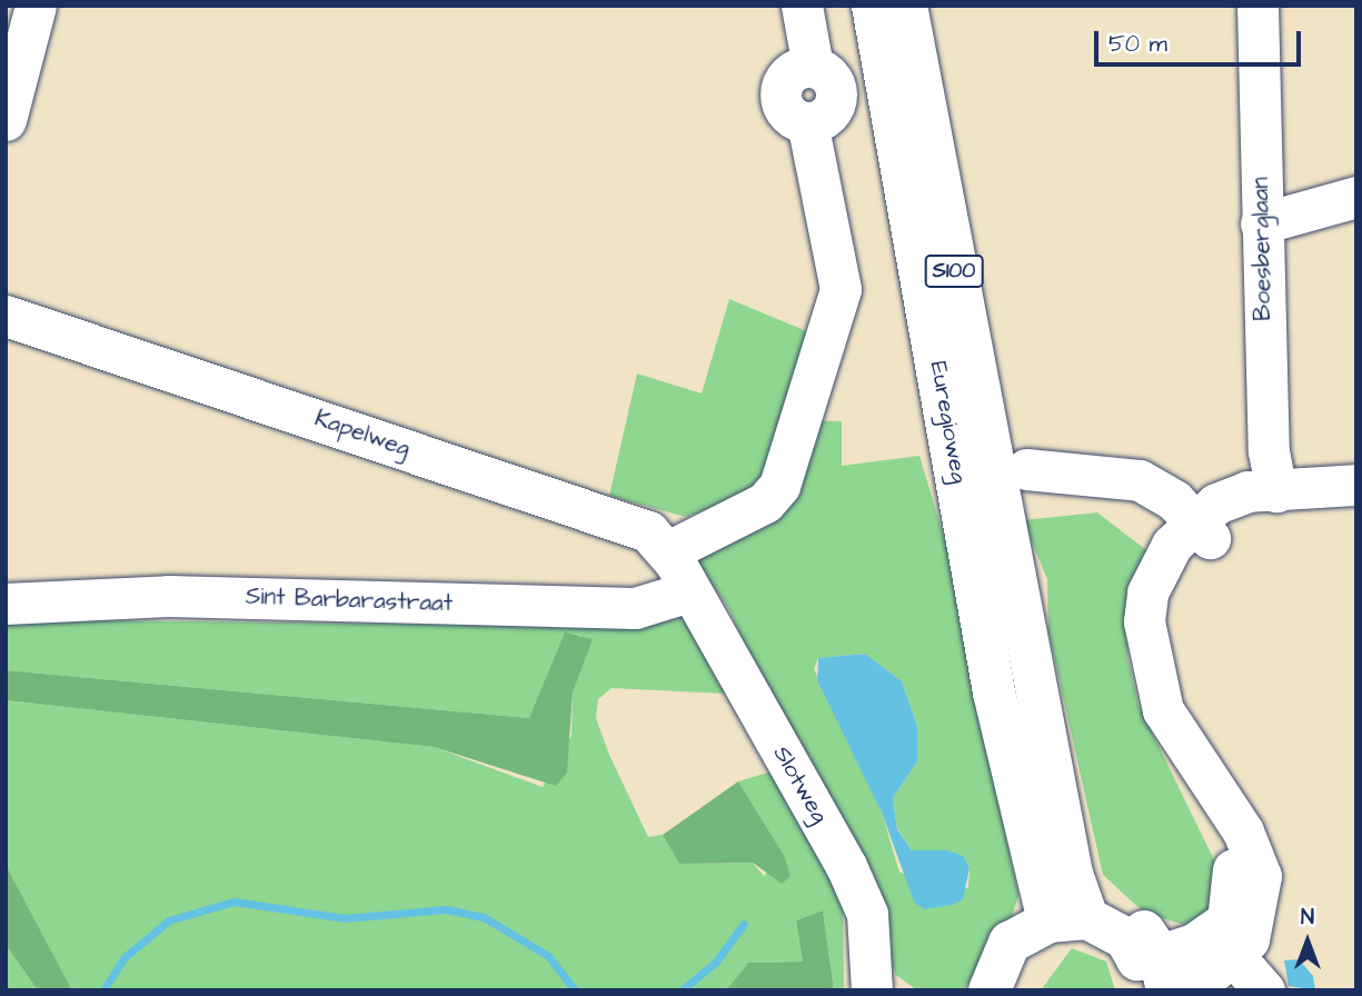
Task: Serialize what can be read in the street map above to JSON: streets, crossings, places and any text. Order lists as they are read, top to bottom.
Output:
{
  "streets": {
    "main road": ["S100", "Euregioweg"],
    "street": [
      "Boesberglaan",
      "Kapelweg",
      "Sint Barbarastraat",
      "Slotweg"
    ]
  },
  "crossings": [
    ["Kapelweg", "Sint Barbarastraat"],
    ["Kapelweg", "Slotweg"],
    ["Sint Barbarastraat", "Slotweg"]
  ],
  "scale_bar": "50 m",
  "north": "top"
}
